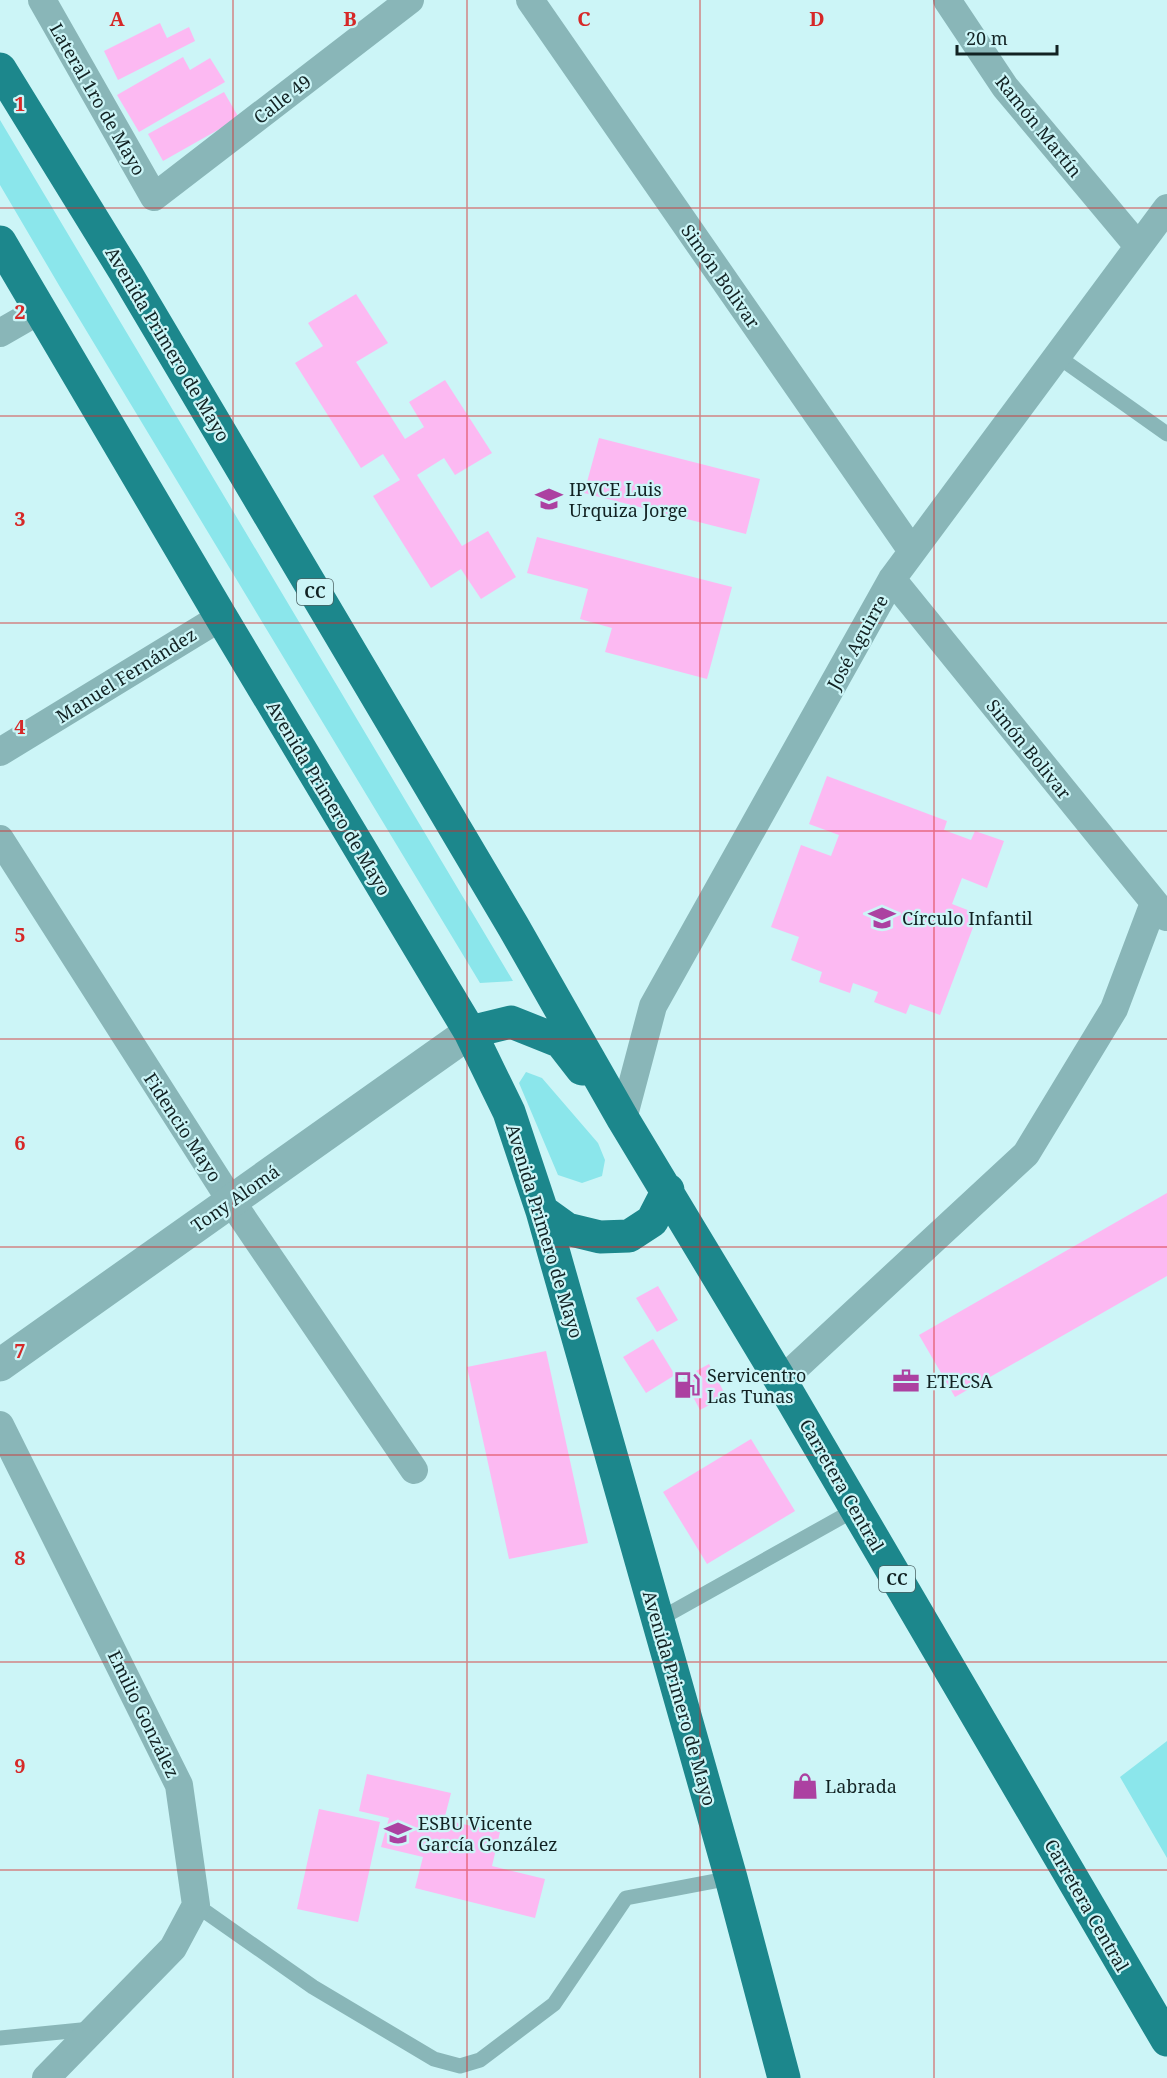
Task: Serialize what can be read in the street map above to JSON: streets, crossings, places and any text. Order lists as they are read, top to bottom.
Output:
{
  "streets": {
    "main road": ["Avenida Primero de Mayo", "CC", "Carretera Central"],
    "street": [
      "Lateral 1ro de Mayo",
      "Calle 49",
      "Ramón Martín",
      "Simón Bolivar",
      "José Aguirre",
      "Manuel Fernández",
      "Fidencio Mayo",
      "Tony Alomá",
      "Emilio González"
    ]
  },
  "crossings": [
    ["Lateral 1ro de Mayo", "Calle 49"],
    ["Ramón Martín", "José Aguirre"],
    ["Simón Bolivar", "José Aguirre"],
    ["Avenida Primero de Mayo", "José Aguirre"],
    ["Avenida Primero de Mayo", "Manuel Fernández"],
    ["Avenida Primero de Mayo", "Tony Alomá"],
    ["Avenida Primero de Mayo", "Carretera Central"],
    ["José Aguirre", "Carretera Central"],
    ["Fidencio Mayo", "Tony Alomá"]
  ],
  "places": {
    "school or university": ["IPVCE Luis Urquiza Jorge", "Círculo Infantil", "ESBU Vicente García González"],
    "office": ["ETECSA"],
    "fuel station": ["Servicentro Las Tunas"],
    "shop": ["Labrada"]
  },
  "scale_bar": "20 m",
  "grid": {
    "columns": [
      "A",
      "B",
      "C",
      "D"
    ],
    "rows": [
      "1",
      "2",
      "3",
      "4",
      "5",
      "6",
      "7",
      "8",
      "9"
    ]
  }
}
